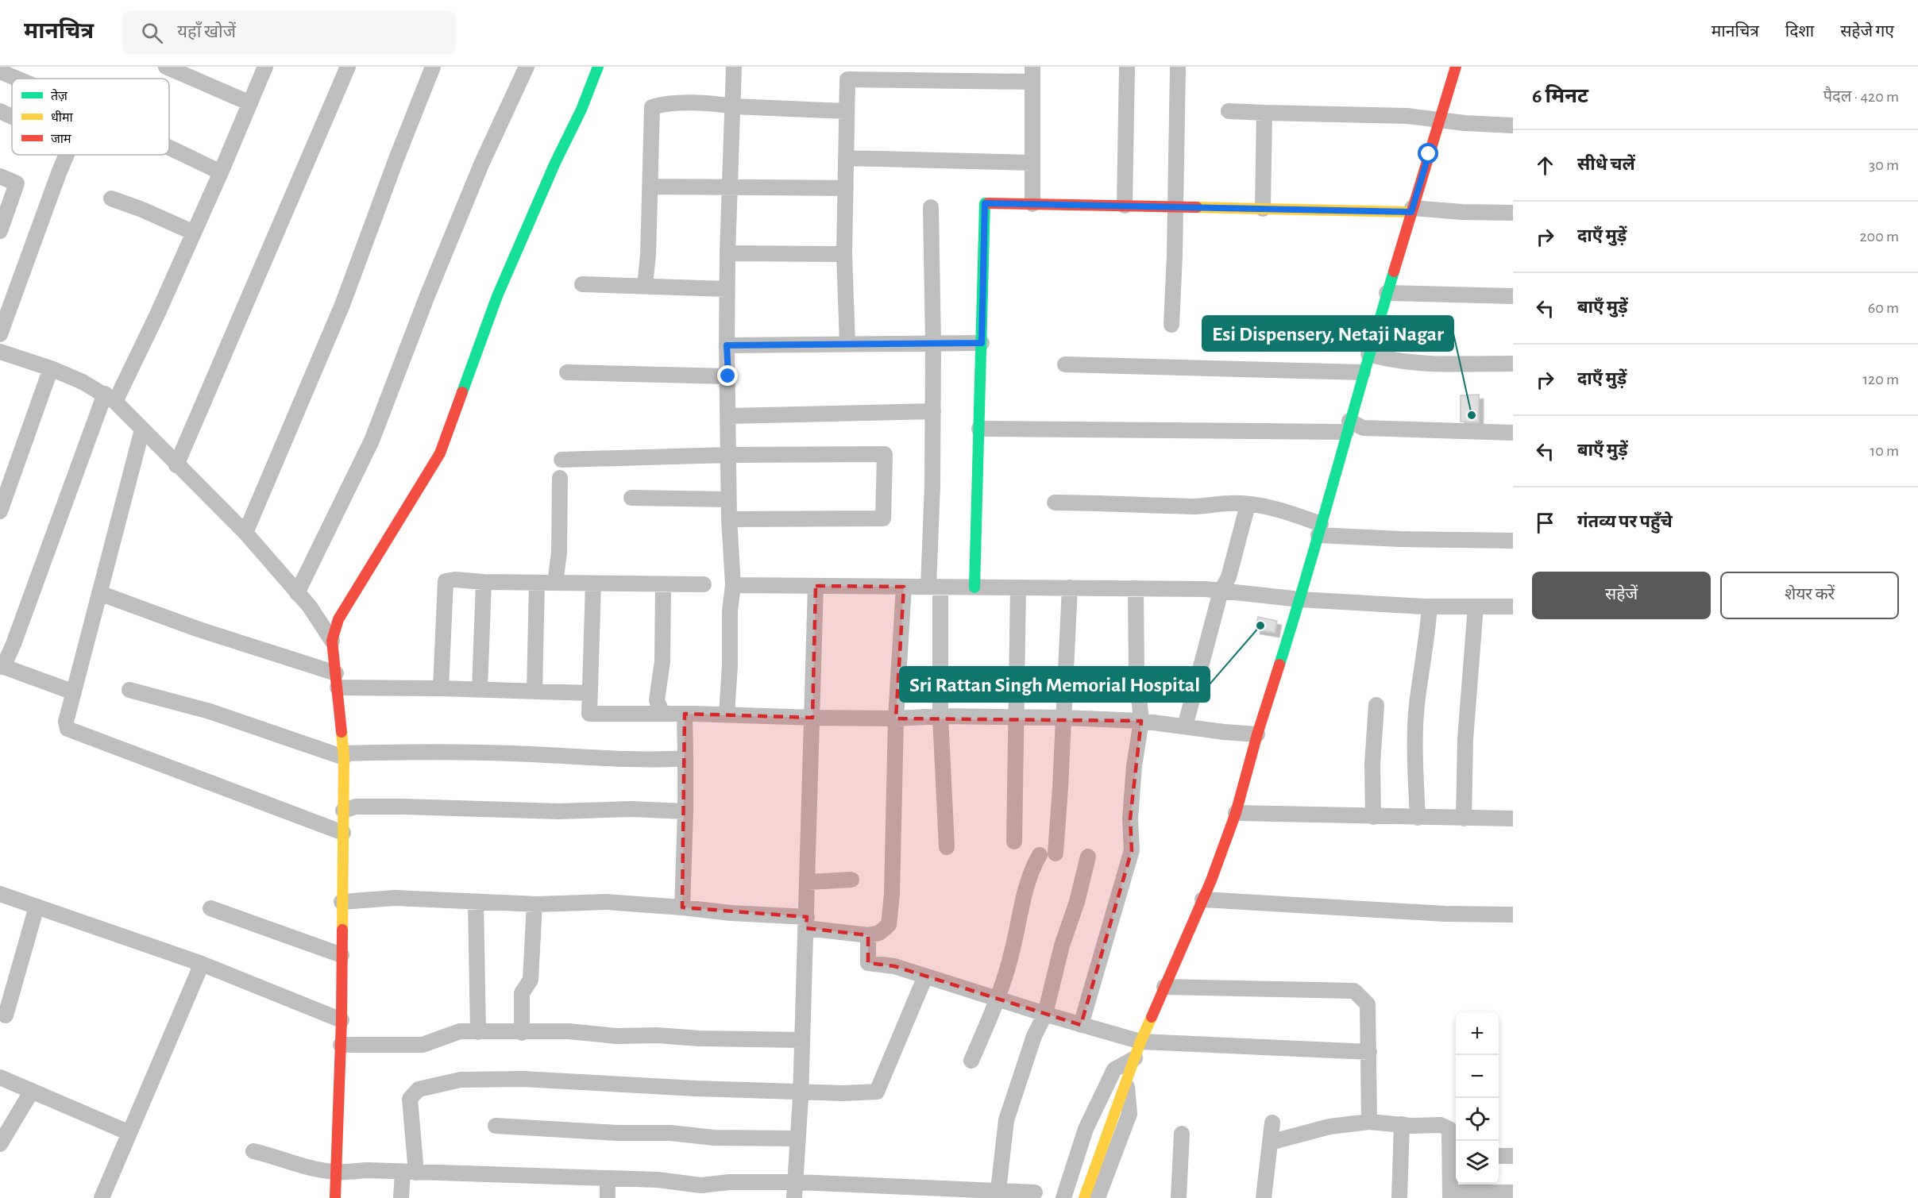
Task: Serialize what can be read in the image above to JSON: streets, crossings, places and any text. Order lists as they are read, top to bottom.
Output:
{
  "places": ["Esi Dispensery, Netaji Nagar", "Sri Rattan Singh Memorial Hospital"],
  "legend": ["तेज़", "धीमा", "जाम"],
  "page": {
    "header": "मानचित्र",
    "search": "यहाँ खोजें",
    "nav": ["मानचित्र", "दिशा", "सहेजे गए"],
    "heading": ["6 मिनट", "पैदल · 420 m"],
    "list": [
      ["सीधे चलें", "30 m"],
      ["दाएँ मुड़ें", "200 m"],
      ["बाएँ मुड़ें", "60 m"],
      ["दाएँ मुड़ें", "120 m"],
      ["बाएँ मुड़ें", "10 m"],
      "गंतव्य पर पहुँचे"
    ],
    "buttons": ["सहेजें", "शेयर करें"],
    "map_buttons": ["+", "−"]
  }
}
